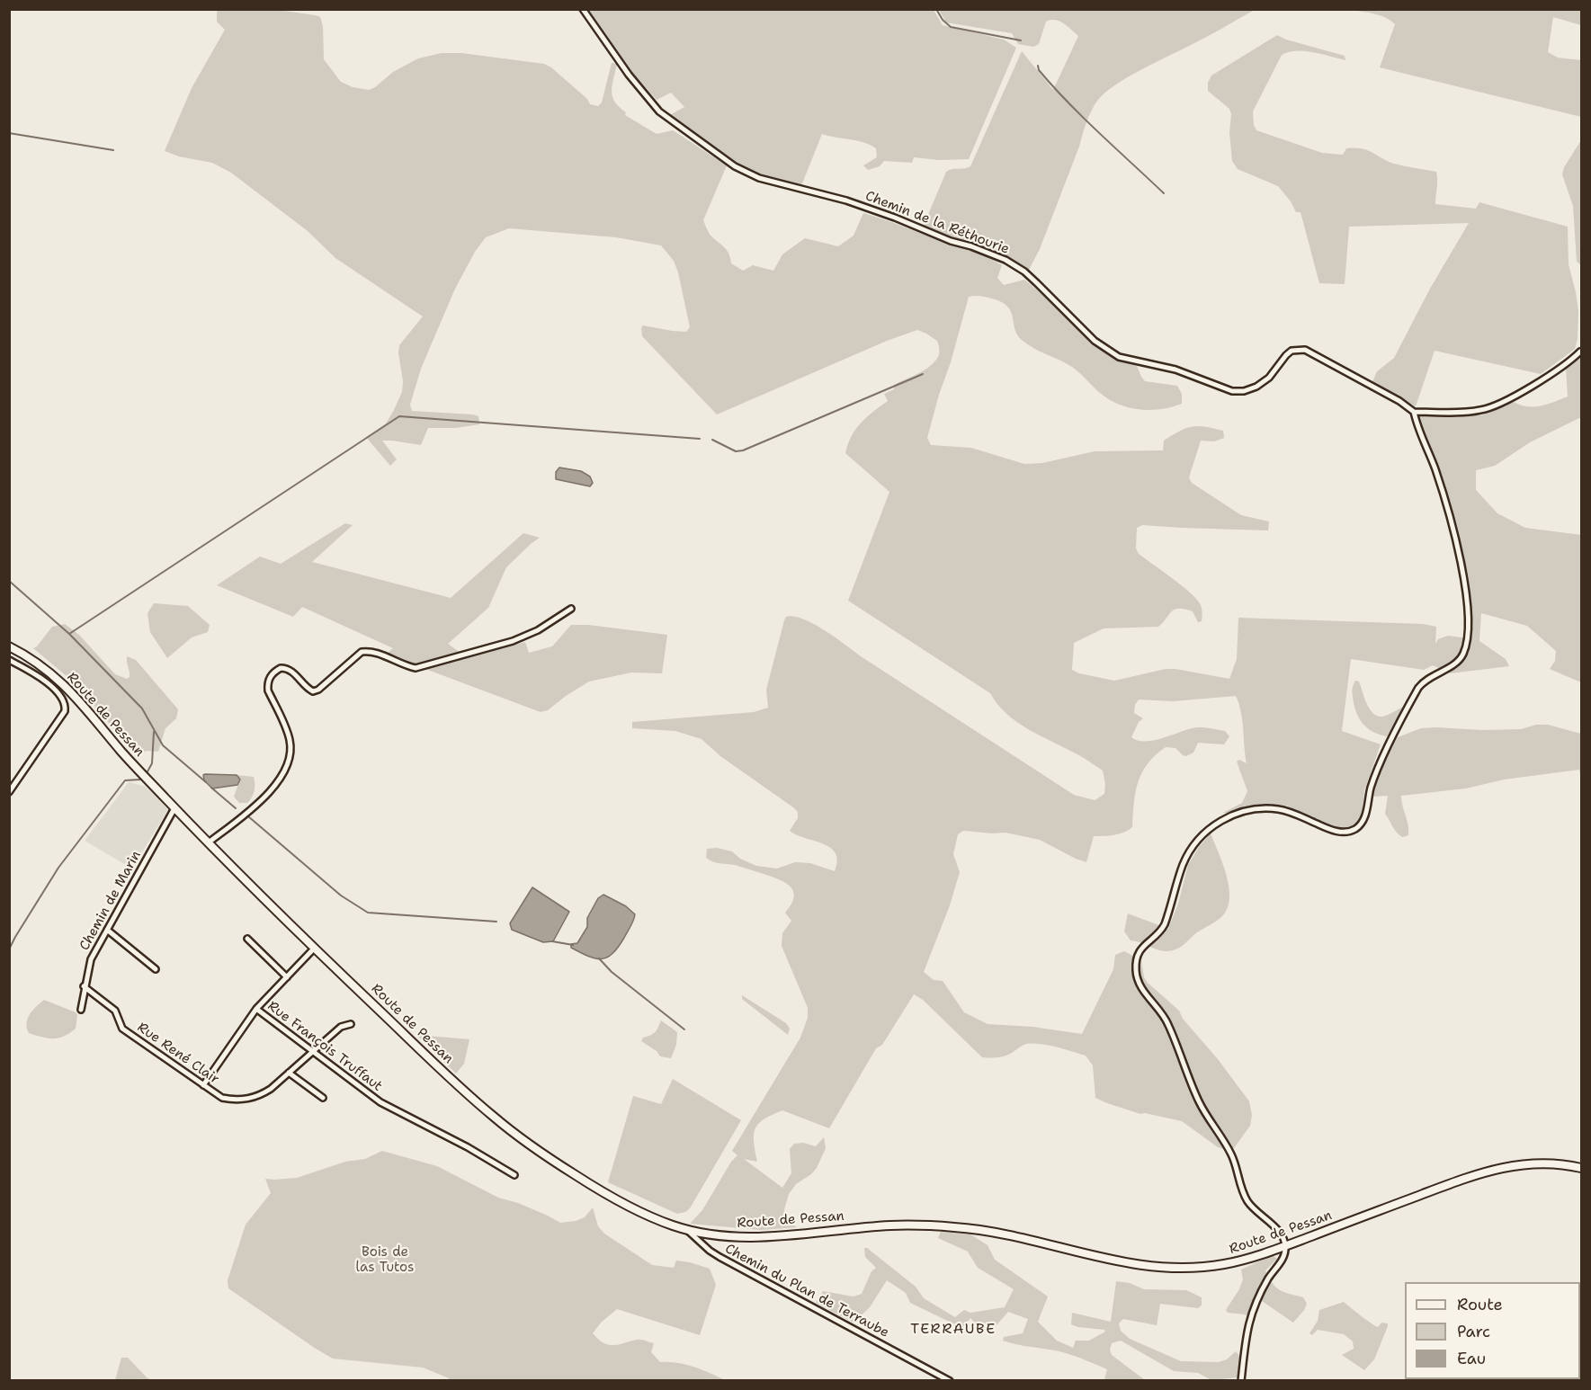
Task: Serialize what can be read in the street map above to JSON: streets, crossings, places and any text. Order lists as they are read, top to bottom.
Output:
{
  "streets": {
    "main road": ["Route de Pessan"],
    "street": [
      "Chemin de la Réthourie",
      "Chemin de Marin",
      "Rue François Truffaut",
      "Rue René Clair",
      "Chemin du Plan de Terraube"
    ]
  },
  "crossings": [
    ["Route de Pessan", "Chemin de Marin"],
    ["Route de Pessan", "Chemin du Plan de Terraube"],
    ["Chemin de Marin", "Rue René Clair"],
    ["Rue François Truffaut", "Rue René Clair"]
  ],
  "districts": ["TERRAUBE"],
  "parks": ["Bois de las Tutos"],
  "legend": ["Route", "Parc", "Eau"]
}
